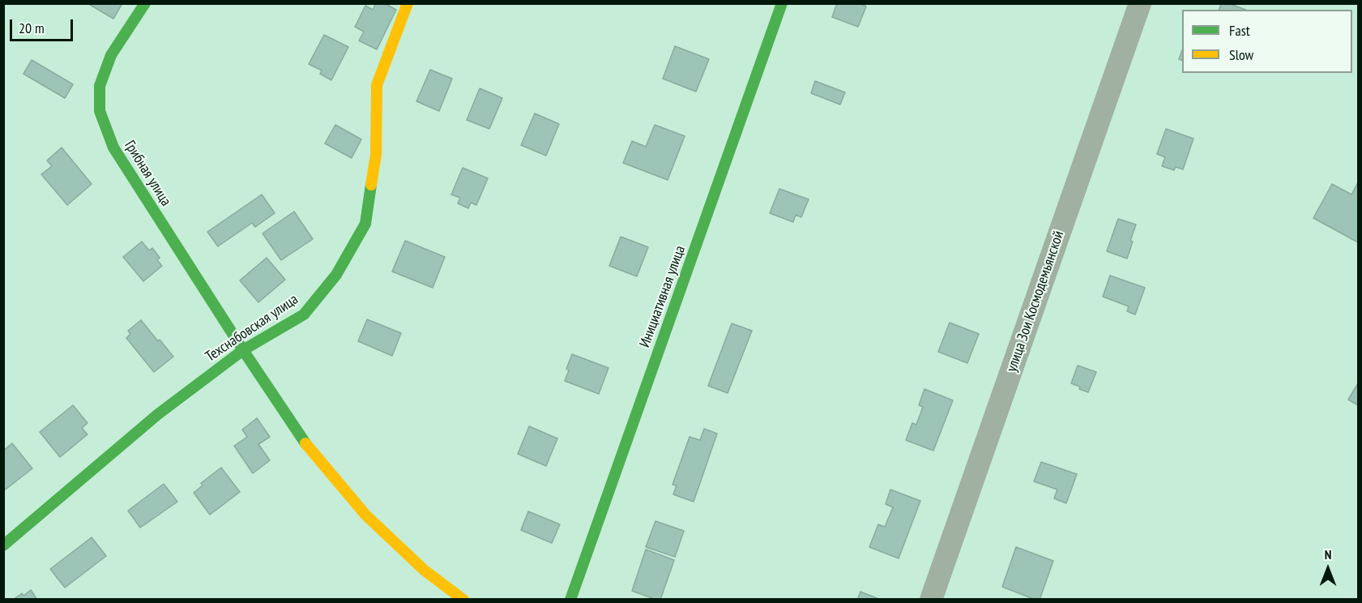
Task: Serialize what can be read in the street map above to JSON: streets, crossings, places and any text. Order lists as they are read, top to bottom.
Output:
{
  "streets": {
    "street": [
      "Грибная улица",
      "Инициативная улица",
      "улица Зои Космодемьянской",
      "Техснабовская улица"
    ]
  },
  "crossings": [
    ["Грибная улица", "Техснабовская улица"]
  ],
  "legend": ["Fast", "Slow"],
  "scale_bar": "20 m",
  "north": "top"
}
